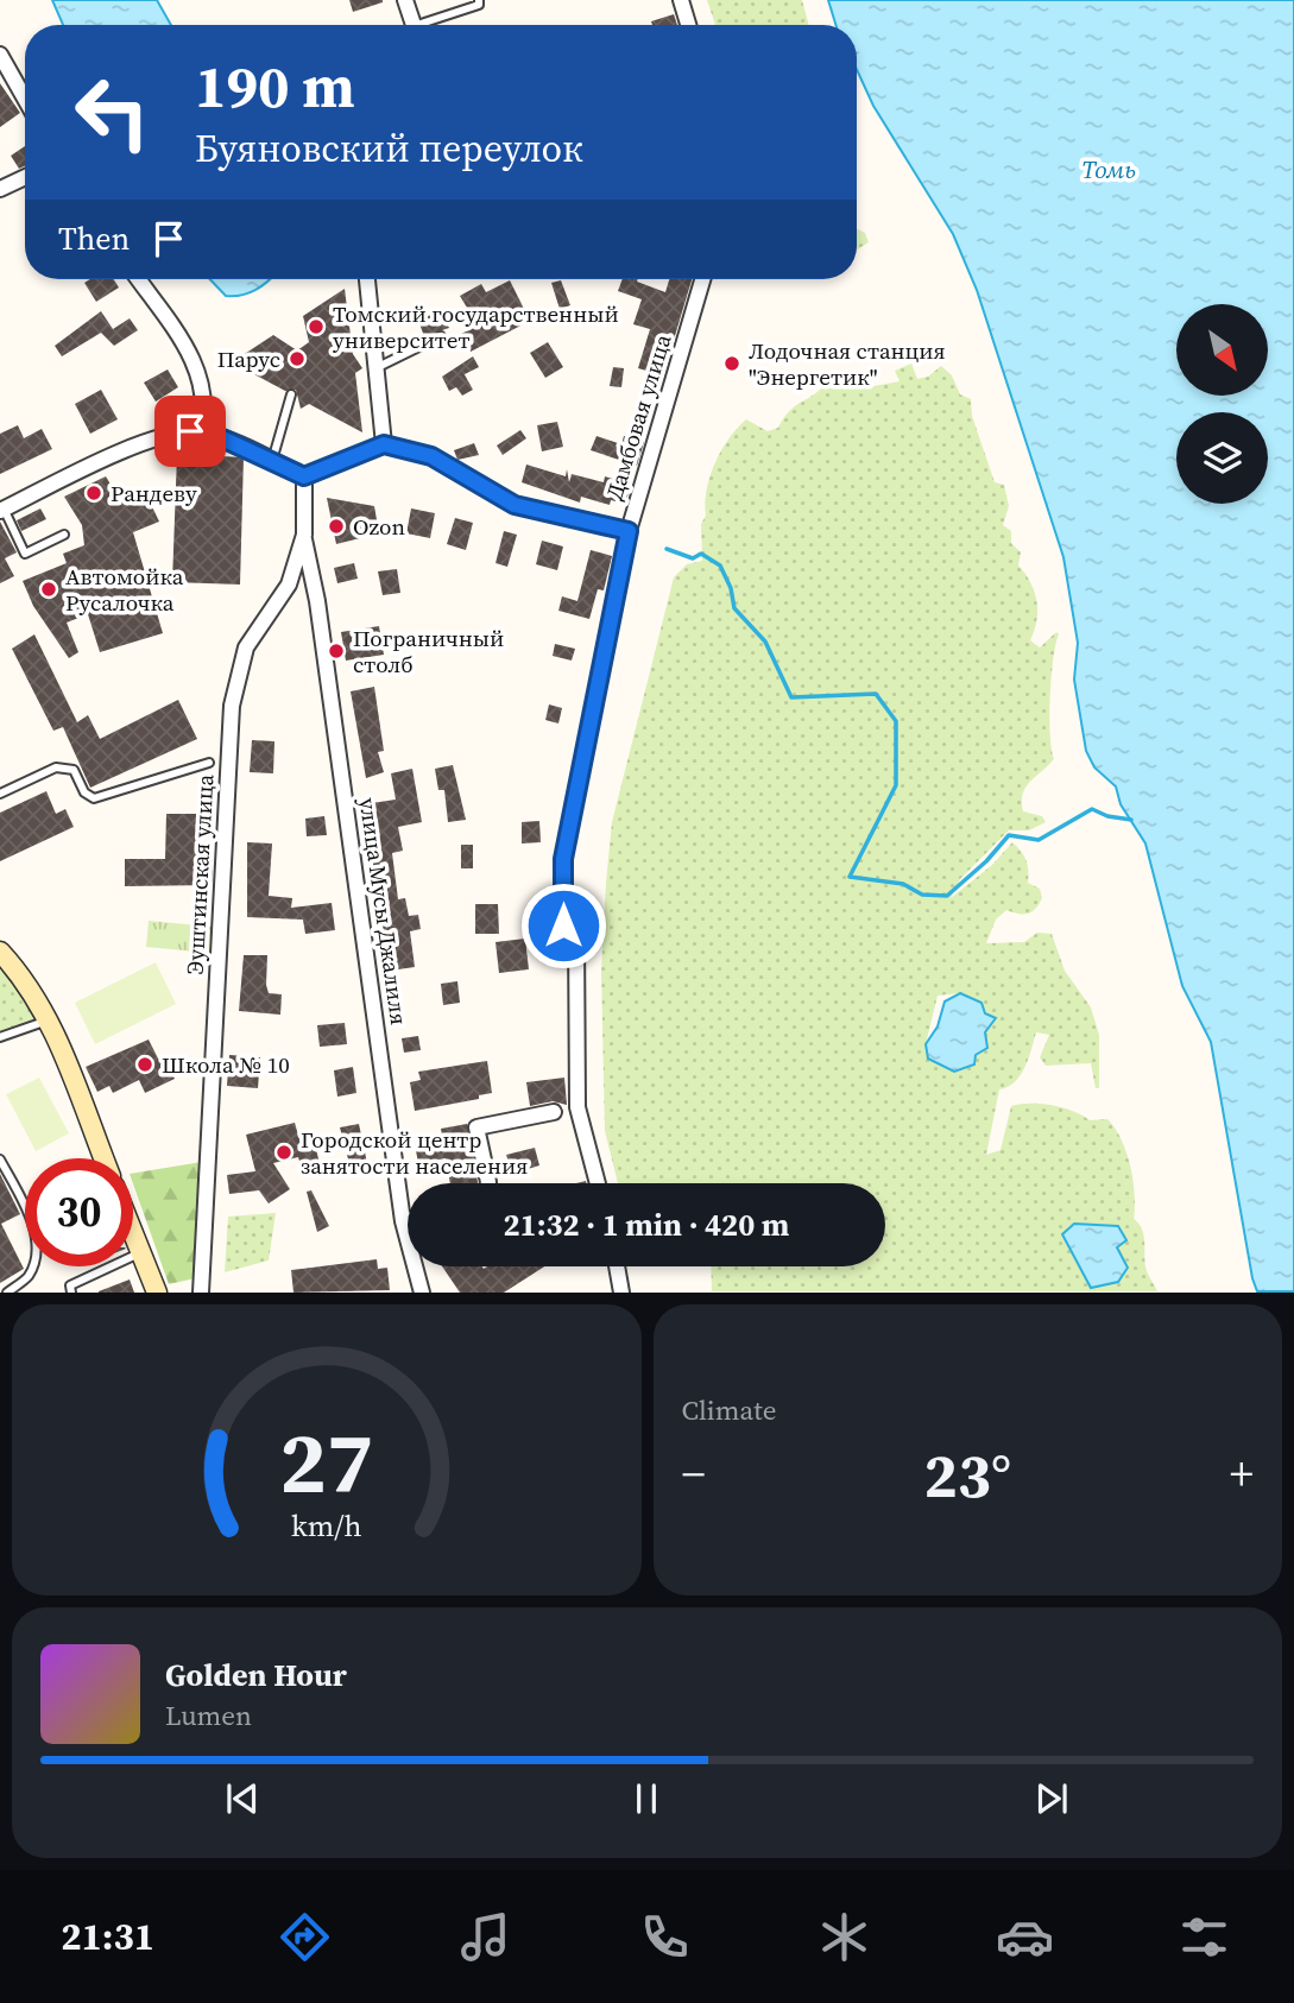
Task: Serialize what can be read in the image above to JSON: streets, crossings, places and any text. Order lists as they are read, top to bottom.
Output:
{
  "streets": {
    "street": ["Дамбовая улица", "Эуштинская улица", "улица Мусы Джалиля"]
  },
  "crossings": [
    ["Эуштинская улица", "улица Мусы Джалиля"]
  ],
  "water": ["Томь"],
  "places": [
    "Томский государственный университет",
    "Парус",
    "Лодочная станция \"Энергетик\"",
    "Рандеву",
    "Ozon",
    "Автомойка Русалочка",
    "Пограничный столб",
    "Школа № 10",
    "Городской центр занятости населения"
  ],
  "north": "bottom right",
  "page": {
    "turn": ["190 m", "Буяновский переулок"],
    "then": "Then",
    "limit": "30",
    "trip": "21:32 · 1 min · 420 m",
    "tile": "Climate",
    "heat": ["−", "23°", "+"],
    "song": ["Golden Hour", "Lumen"],
    "tabs": "21:31",
    "gauge": ["27", "km/h"]
  }
}
